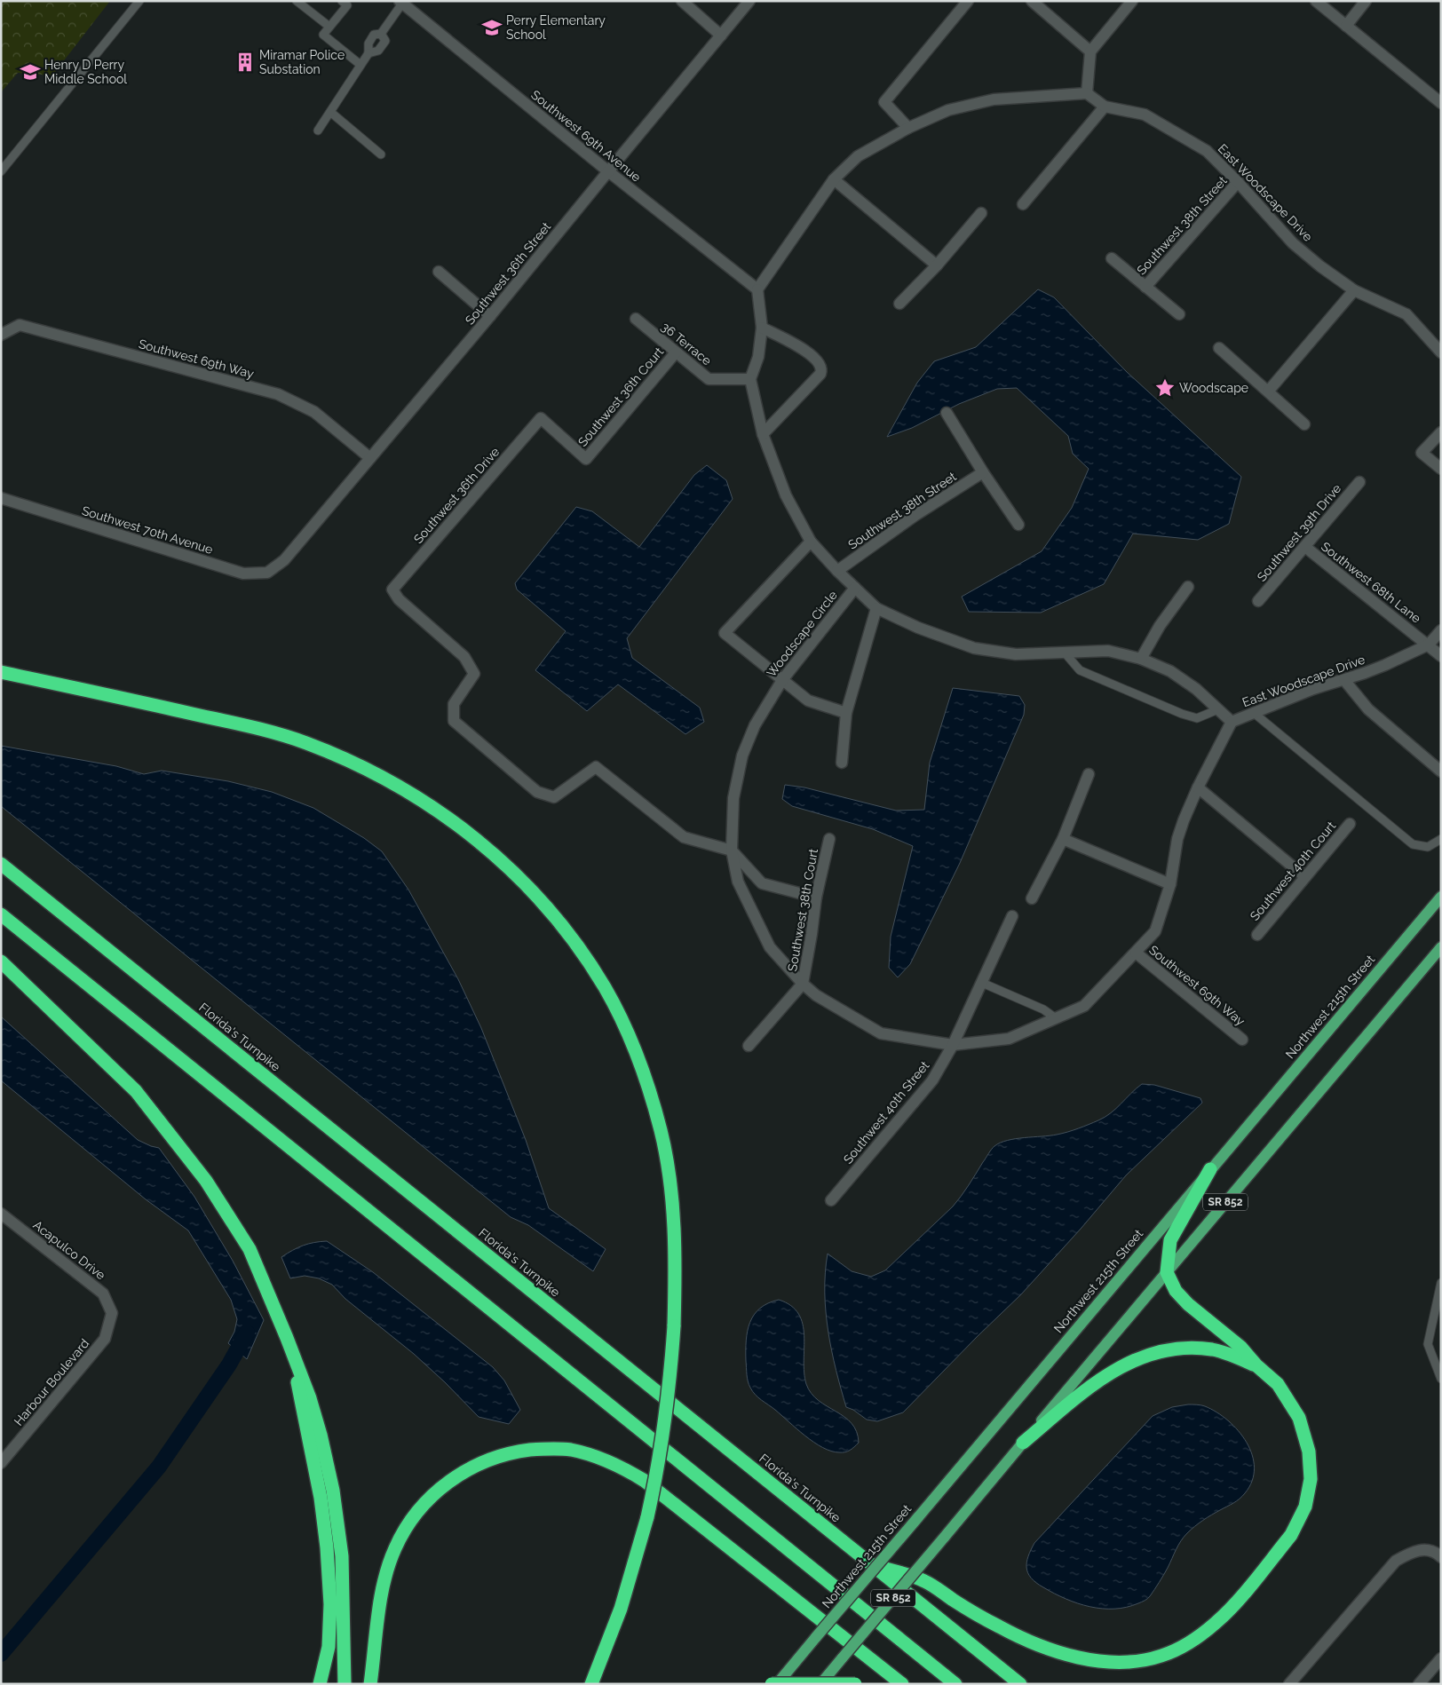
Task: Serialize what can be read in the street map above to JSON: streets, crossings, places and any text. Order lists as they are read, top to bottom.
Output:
{
  "streets": {
    "highway": ["Florida's Turnpike"],
    "main road": ["Northwest 215th Street", "SR 852"],
    "street": [
      "Southwest 69th Avenue",
      "East Woodscape Drive",
      "Southwest 38th Street",
      "Southwest 36th Street",
      "36 Terrace",
      "Southwest 69th Way",
      "Southwest 36th Court",
      "Southwest 36th Drive",
      "Southwest 70th Avenue",
      "Southwest 39th Drive",
      "Southwest 68th Lane",
      "Woodscape Circle",
      "Southwest 40th Court",
      "Southwest 38th Court",
      "Southwest 40th Street",
      "Acapulco Drive",
      "Harbour Boulevard"
    ]
  },
  "crossings": [
    ["Southwest 69th Avenue", "Southwest 36th Street"],
    ["East Woodscape Drive", "Southwest 38th Street"],
    ["East Woodscape Drive", "Southwest 69th Way"],
    ["East Woodscape Drive", "Southwest 68th Lane"],
    ["East Woodscape Drive", "Woodscape Circle"],
    ["Southwest 36th Street", "Southwest 69th Way"],
    ["Southwest 36th Street", "Southwest 70th Avenue"],
    ["36 Terrace", "Southwest 36th Court"],
    ["Southwest 69th Way", "Woodscape Circle"],
    ["Southwest 36th Court", "Southwest 36th Drive"],
    ["Southwest 36th Drive", "Woodscape Circle"],
    ["Southwest 39th Drive", "Southwest 68th Lane"],
    ["Woodscape Circle", "Southwest 38th Court"],
    ["Woodscape Circle", "Southwest 40th Street"],
    ["Acapulco Drive", "Harbour Boulevard"]
  ],
  "places": {
    "school or university": ["Perry Elementary School", "Henry D Perry Middle School"],
    "building": ["Miramar Police Substation"],
    "place": ["Woodscape"]
  }
}
